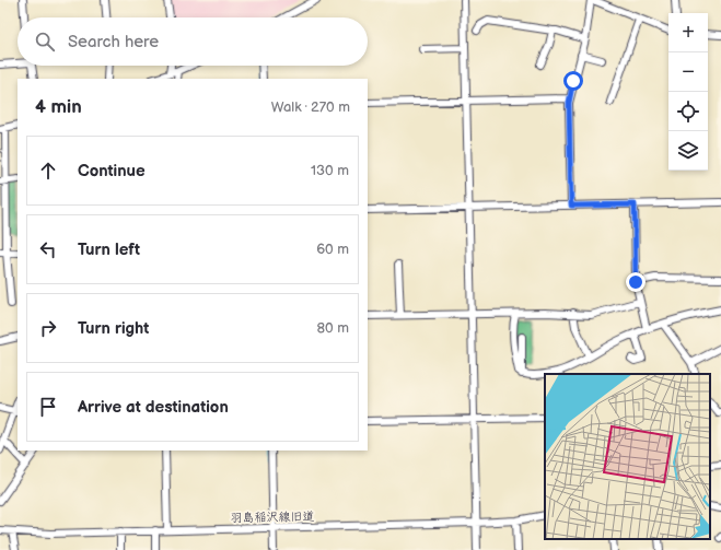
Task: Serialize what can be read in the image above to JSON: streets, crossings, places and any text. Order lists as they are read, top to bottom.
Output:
{
  "streets": {
    "street": ["羽島稲沢線旧道"]
  },
  "page": {
    "map_buttons": ["+", "−"],
    "search": "Search here",
    "heading": ["4 min", "Walk · 270 m"],
    "list": [
      ["Continue", "130 m"],
      ["Turn left", "60 m"],
      ["Turn right", "80 m"],
      "Arrive at destination"
    ]
  }
}
